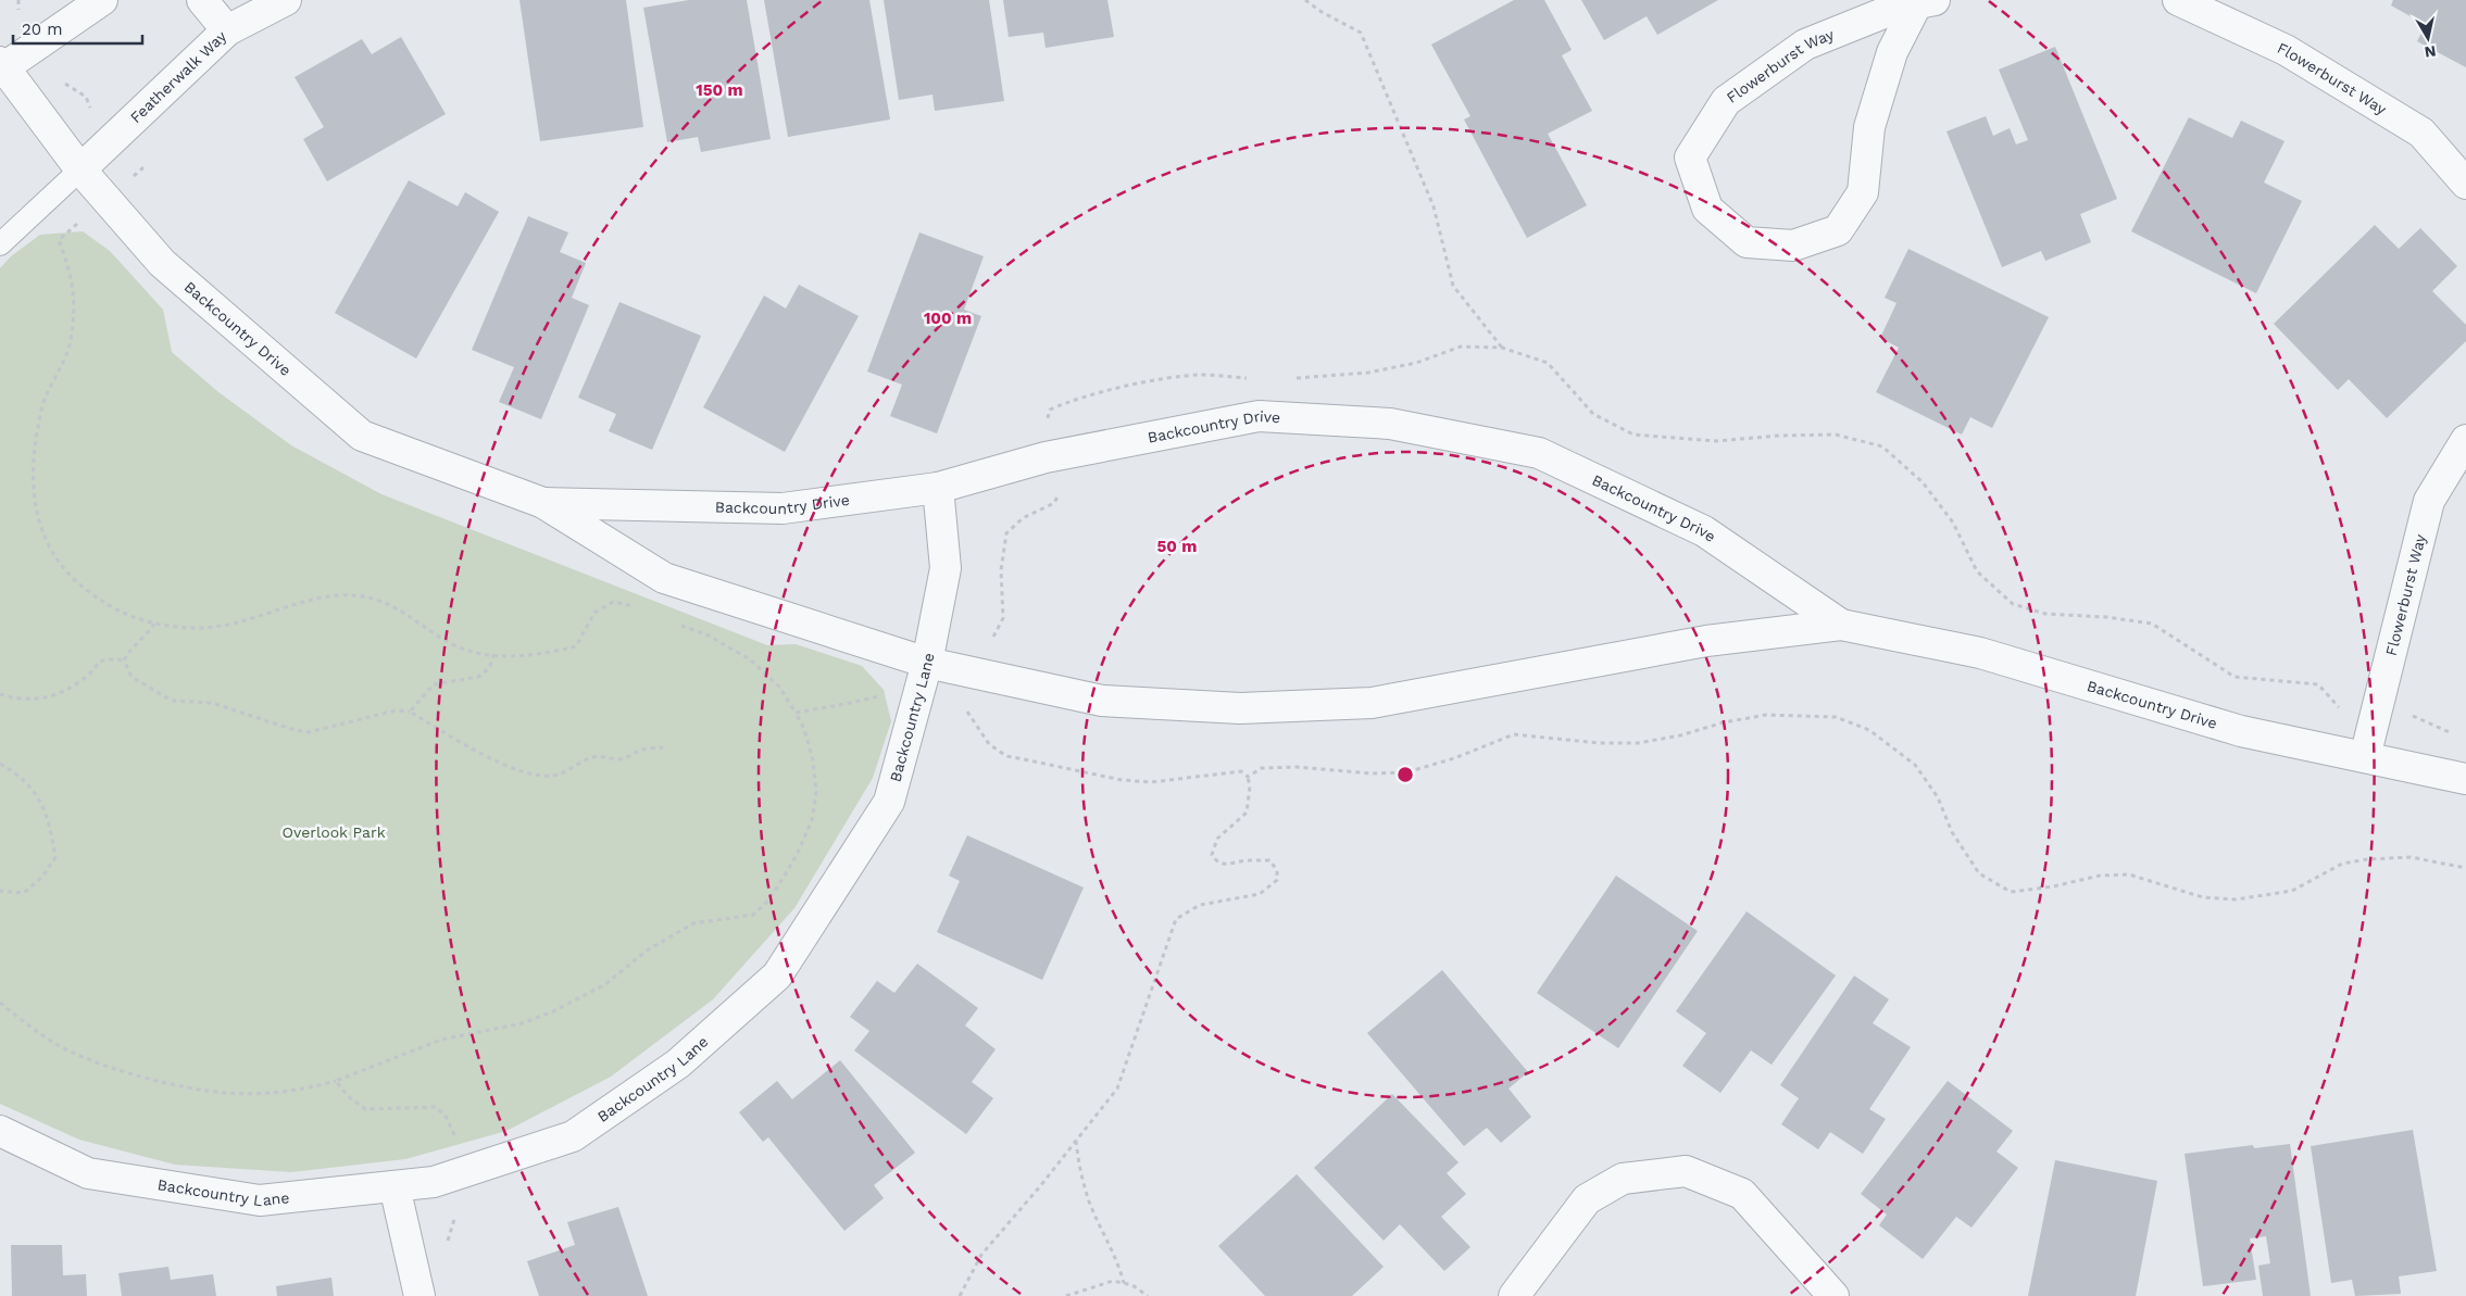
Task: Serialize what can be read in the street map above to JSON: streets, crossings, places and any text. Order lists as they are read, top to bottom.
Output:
{
  "streets": {
    "street": [
      "Flowerburst Way",
      "Featherwalk Way",
      "Backcountry Drive",
      "Backcountry Lane"
    ]
  },
  "crossings": [
    ["Flowerburst Way", "Backcountry Drive"],
    ["Featherwalk Way", "Backcountry Drive"],
    ["Backcountry Drive", "Backcountry Lane"]
  ],
  "parks": ["Overlook Park"],
  "scale_bar": "20 m",
  "north": "bottom",
  "rings": ["150 m", "100 m", "50 m"]
}
